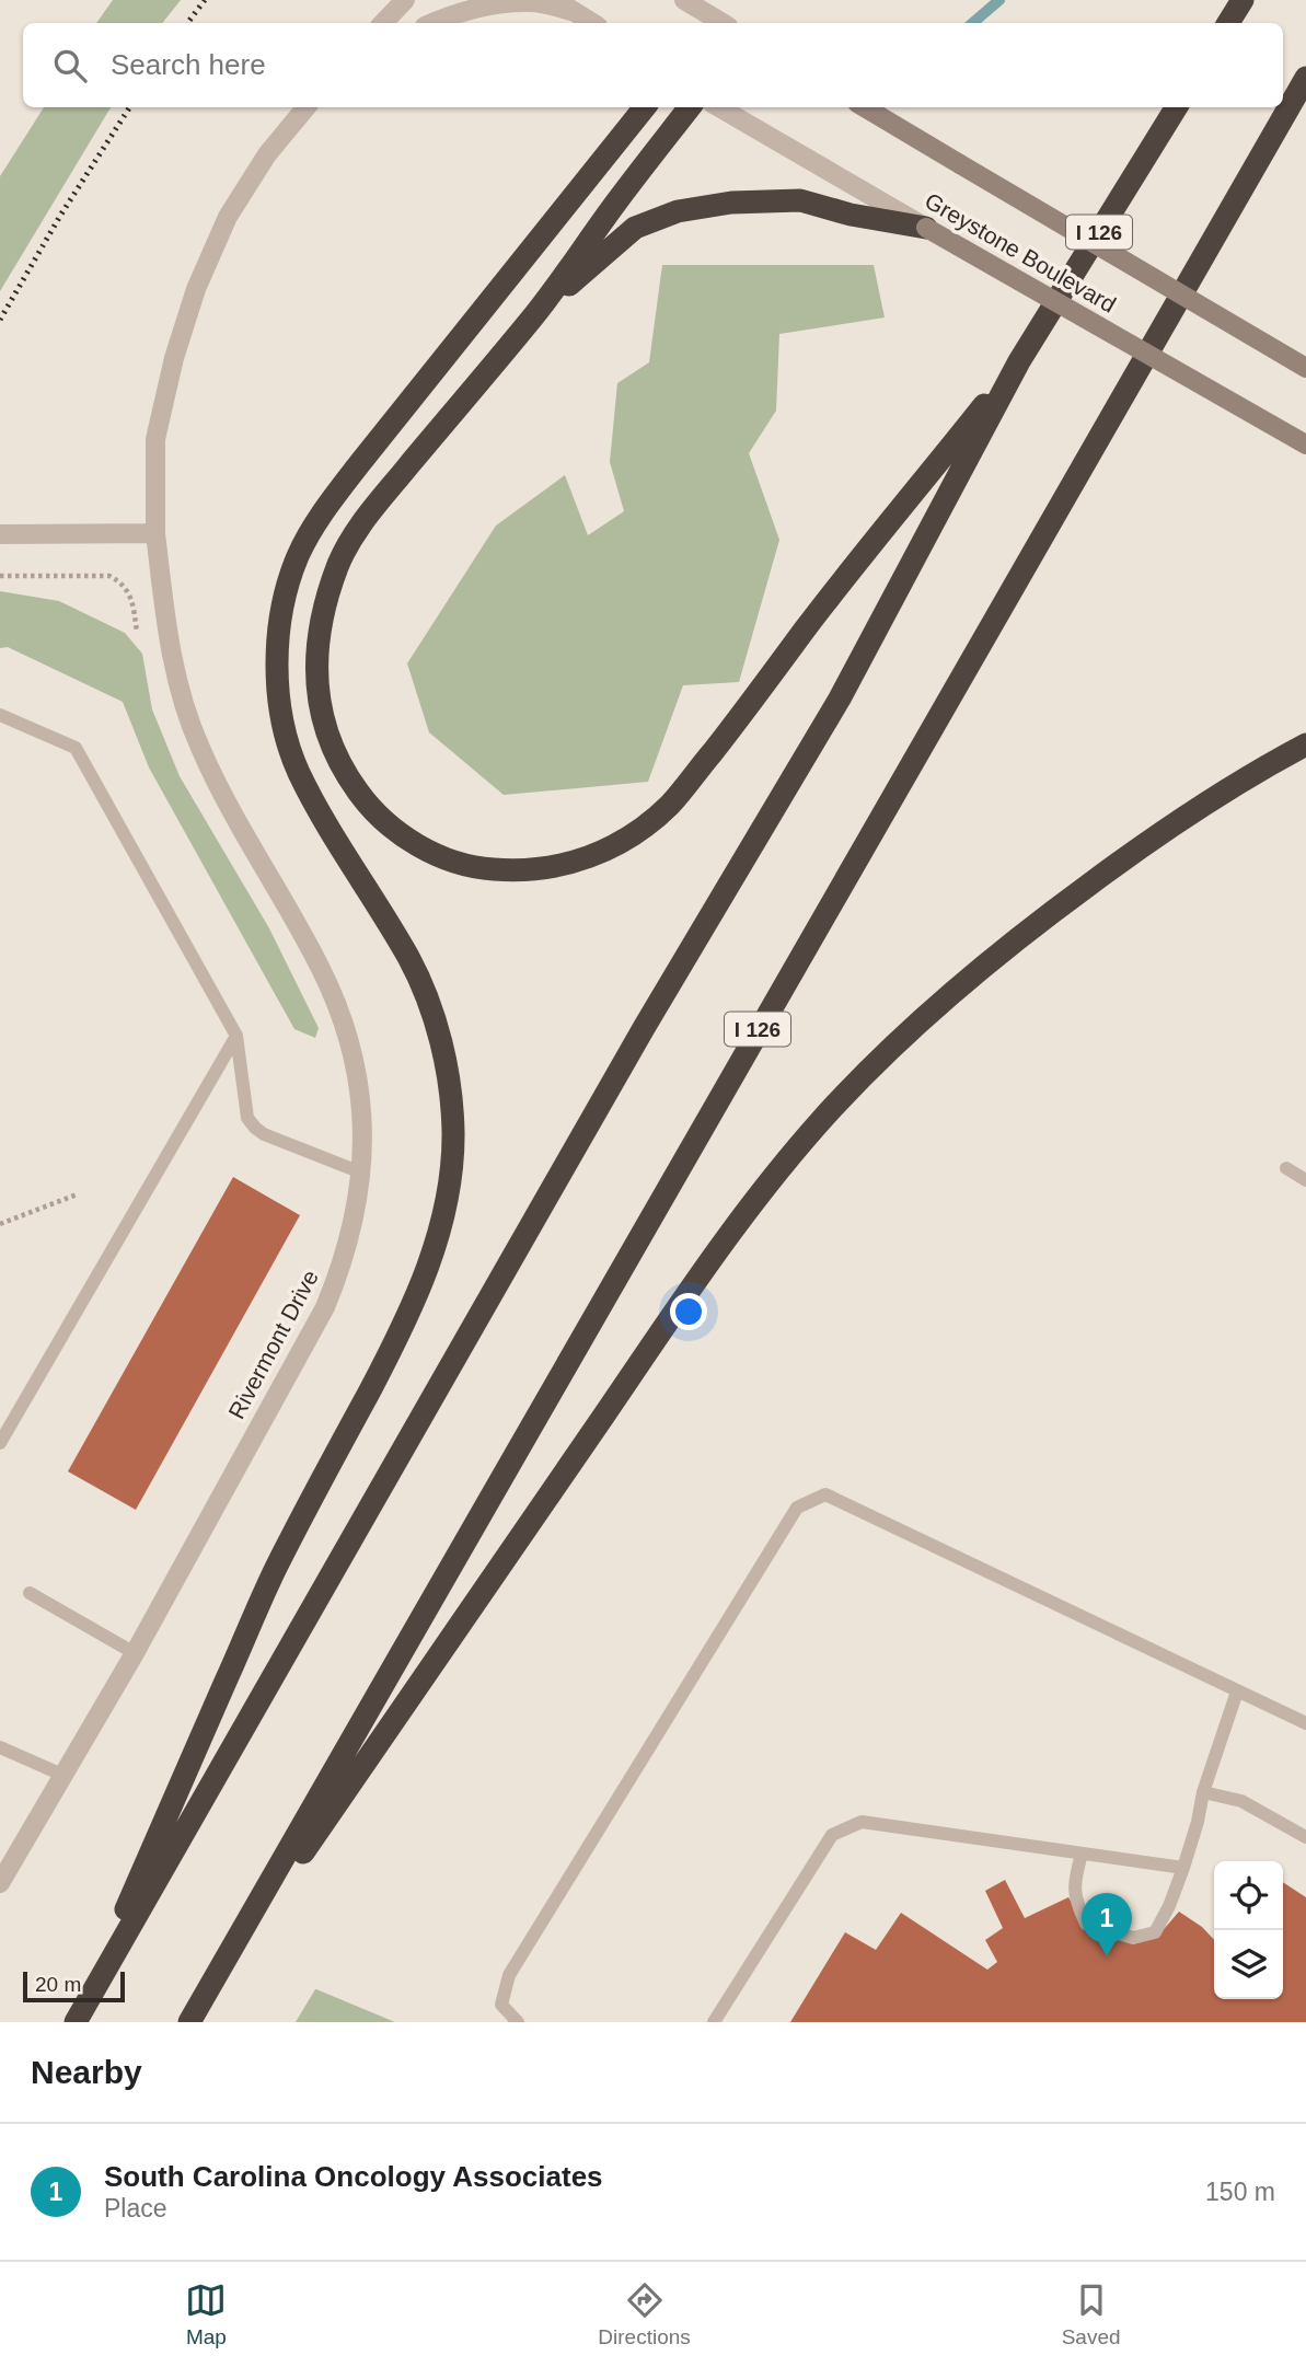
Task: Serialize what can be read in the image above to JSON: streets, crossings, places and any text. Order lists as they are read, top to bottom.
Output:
{
  "streets": {
    "highway": ["I 126"],
    "main road": ["Greystone Boulevard"],
    "street": ["Rivermont Drive"]
  },
  "scale_bar": "20 m",
  "page": {
    "search": "Search here",
    "pins": "1",
    "scale": "20 m",
    "heading": "Nearby",
    "list": [
      {
        "mark": "1",
        "name": "South Carolina Oncology Associates",
        "note": "Place",
        "value": "150 m"
      }
    ],
    "nav": ["Map", "Directions", "Saved"]
  }
}
